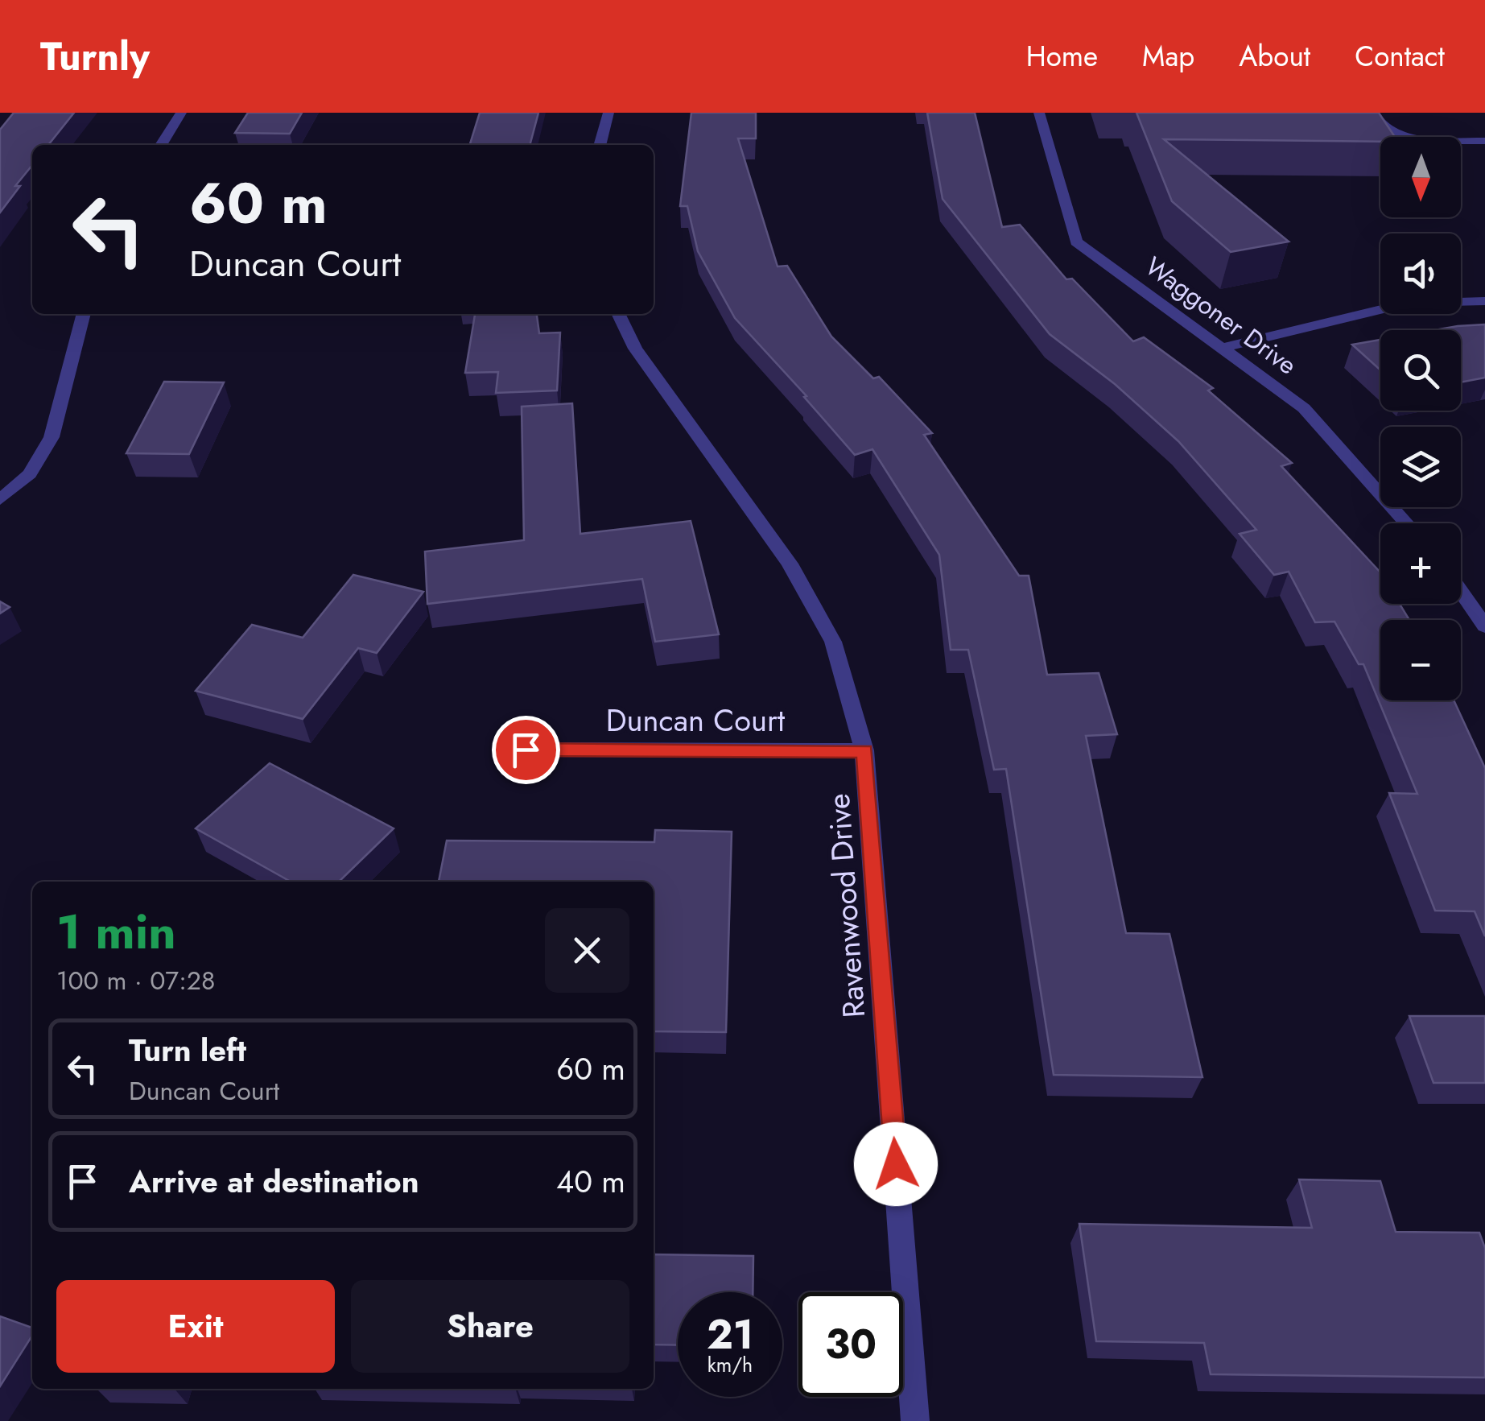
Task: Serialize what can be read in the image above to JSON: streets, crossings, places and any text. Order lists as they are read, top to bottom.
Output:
{
  "streets": {
    "street": ["Waggoner Drive", "Duncan Court", "Ravenwood Drive"]
  },
  "crossings": [
    ["Duncan Court", "Ravenwood Drive"]
  ],
  "north": "bottom",
  "page": {
    "header": "Turnly",
    "nav": [
      "Home",
      "Map",
      "About",
      "Contact"
    ],
    "map_buttons": ["+", "−"],
    "turn": ["60 m", "Duncan Court"],
    "heading": ["1 min", "100 m · 07:28"],
    "list": [
      {
        "name": "Turn left",
        "note": "Duncan Court",
        "value": "60 m"
      },
      {
        "name": "Arrive at destination",
        "value": "40 m"
      }
    ],
    "buttons": ["Exit", "Share"],
    "speed": "21 km/h",
    "limit": "30"
  }
}
